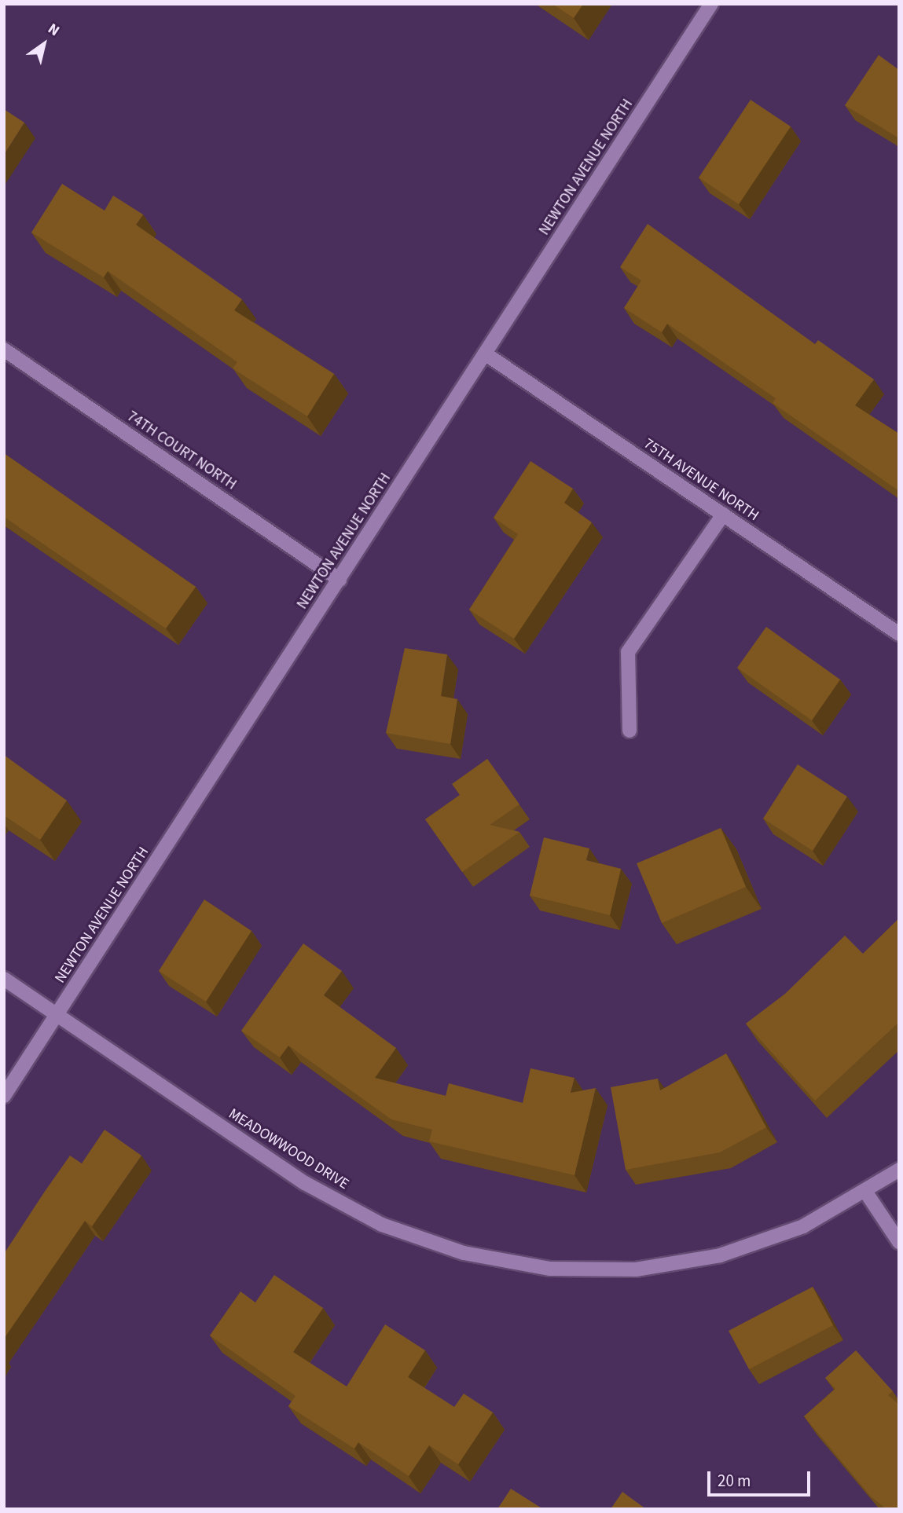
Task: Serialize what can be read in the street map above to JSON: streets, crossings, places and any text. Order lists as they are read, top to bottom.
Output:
{
  "streets": {
    "street": [
      "NEWTON AVENUE NORTH",
      "74TH COURT NORTH",
      "75TH AVENUE NORTH",
      "MEADOWWOOD DRIVE"
    ]
  },
  "crossings": [
    ["NEWTON AVENUE NORTH", "74TH COURT NORTH"],
    ["NEWTON AVENUE NORTH", "75TH AVENUE NORTH"],
    ["NEWTON AVENUE NORTH", "MEADOWWOOD DRIVE"]
  ],
  "scale_bar": "20 m",
  "north": "top right"
}
